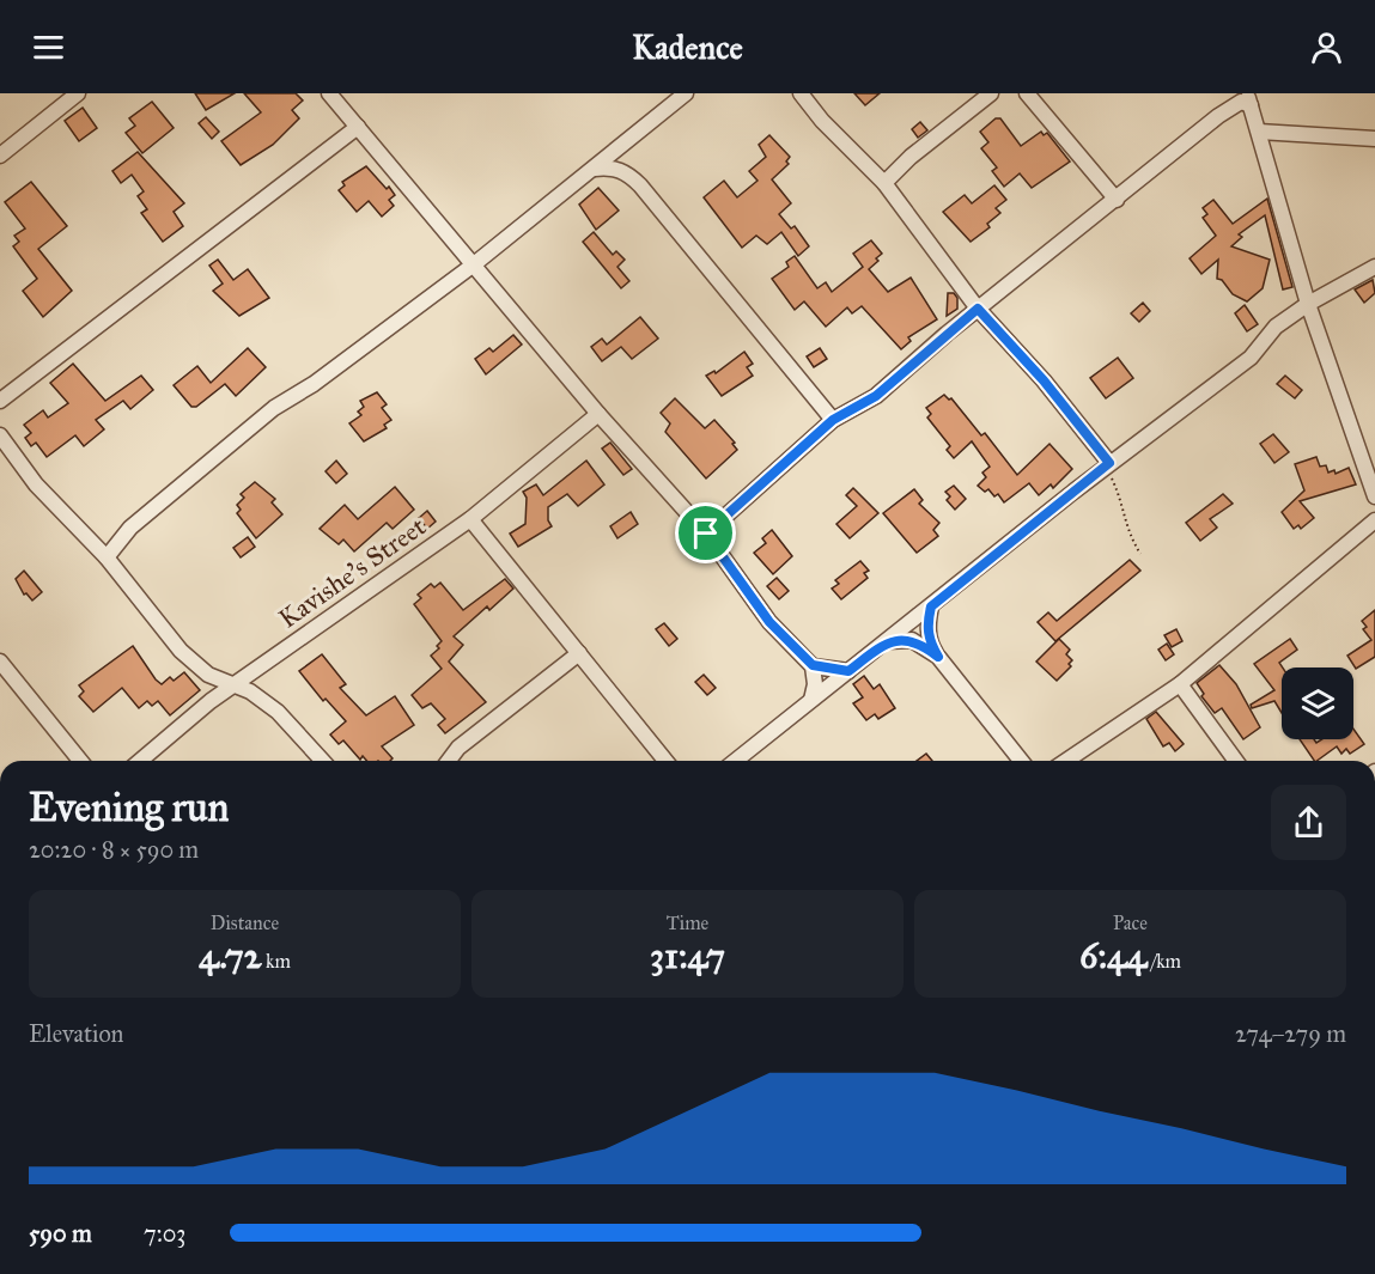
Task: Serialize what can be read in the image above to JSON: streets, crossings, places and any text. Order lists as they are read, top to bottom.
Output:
{
  "streets": {
    "street": ["Kavishe’s Street"]
  },
  "page": {
    "header": "Kadence",
    "heading": ["Evening run", "20:20 · 8 × 590 m"],
    "stats": [
      ["Distance", "4.72 km"],
      ["Time", "31:47"],
      ["Pace", "6:44 /km"]
    ],
    "chart": ["Elevation", "274–279 m"],
    "list": [
      {
        "name": "590 m",
        "note": "7:03"
      }
    ]
  }
}
